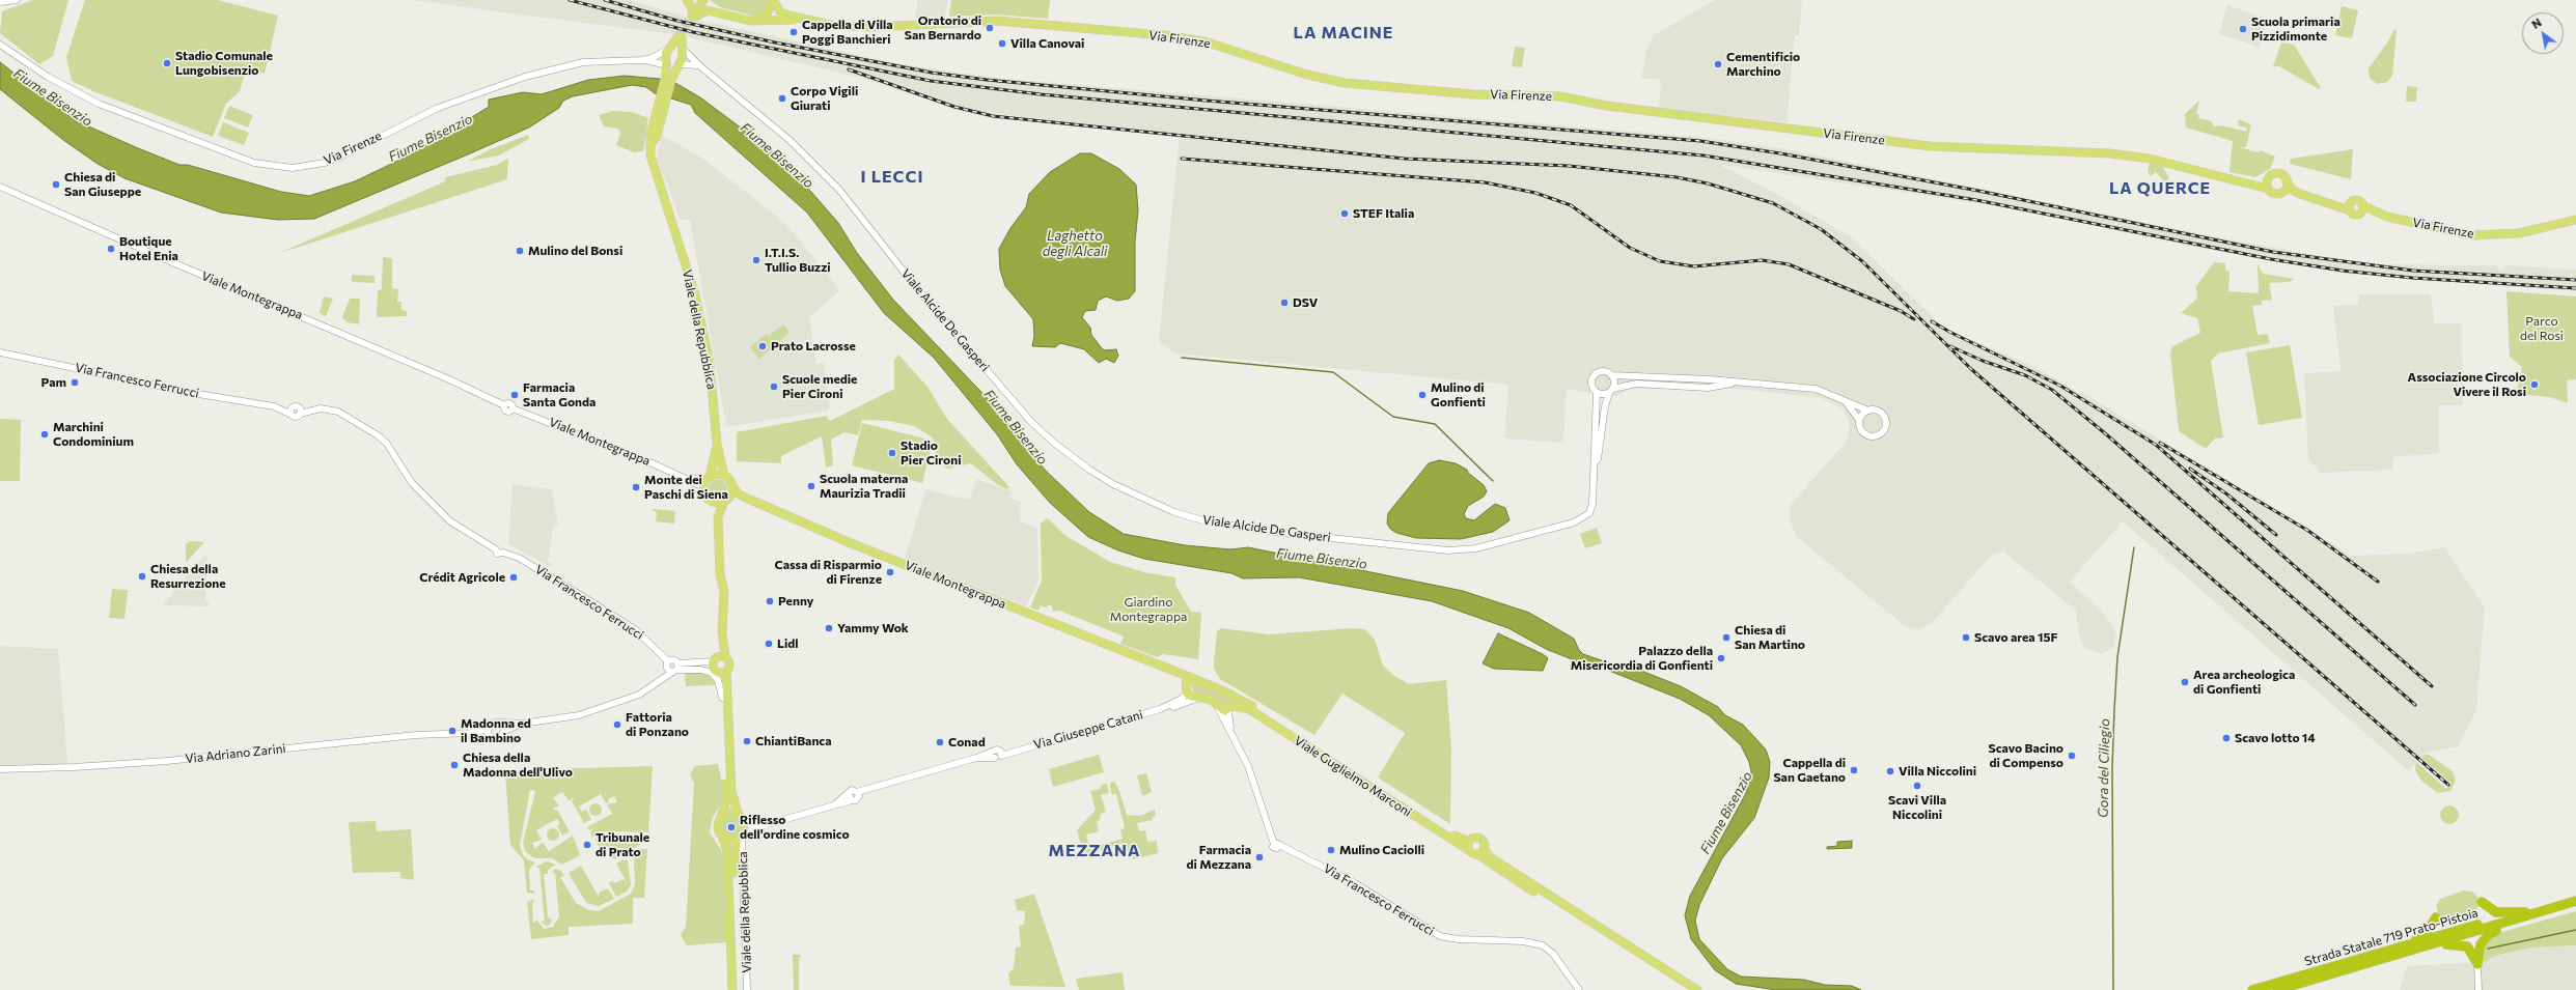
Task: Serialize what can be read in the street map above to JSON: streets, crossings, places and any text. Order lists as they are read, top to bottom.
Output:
{
  "streets": {
    "highway": ["Strada Statale 719 Prato-Pistoia"],
    "main road": [
      "Via Firenze",
      "Viale Montegrappa",
      "Viale della Repubblica",
      "Viale Guglielmo Marconi"
    ],
    "street": [
      "Viale Alcide De Gasperi",
      "Via Francesco Ferrucci",
      "Via Giuseppe Catani",
      "Via Adriano Zarini"
    ]
  },
  "crossings": [
    ["Viale della Repubblica", "Via Francesco Ferrucci"]
  ],
  "districts": [
    "LA MACINE",
    "I LECCI",
    "LA QUERCE",
    "MEZZANA"
  ],
  "water": ["Fiume Bisenzio", "Laghetto degli Alcali", "Gora del Ciliegio"],
  "parks": ["Parco del Rosi", "Giardino Montegrappa"],
  "places": [
    "Oratorio di San Bernardo",
    "Scuola primaria Pizzidimonte",
    "Cappella di Villa Poggi Banchieri",
    "Villa Canovai",
    "Stadio Comunale Lungobisenzio",
    "Cementificio Marchino",
    "Corpo Vigili Giurati",
    "Chiesa di San Giuseppe",
    "STEF Italia",
    "Boutique Hotel Enia",
    "Mulino del Bonsi",
    "I.T.I.S. Tullio Buzzi",
    "DSV",
    "Prato Lacrosse",
    "Pam",
    "Associazione Circolo Vivere il Rosi",
    "Scuole medie Pier Cironi",
    "Farmacia Santa Gonda",
    "Mulino di Gonfienti",
    "Marchini Condominium",
    "Stadio Pier Cironi",
    "Scuola materna Maurizia Tradii",
    "Monte dei Paschi di Siena",
    "Cassa di Risparmio di Firenze",
    "Chiesa della Resurrezione",
    "Crédit Agricole",
    "Penny",
    "Yammy Wok",
    "Chiesa di San Martino",
    "Scavo area 15F",
    "Lidl",
    "Palazzo della Misericordia di Gonfienti",
    "Area archeologica di Gonfienti",
    "Fattoria di Ponzano",
    "Madonna ed il Bambino",
    "Scavo lotto 14",
    "ChiantiBanca",
    "Conad",
    "Scavo Bacino di Compenso",
    "Chiesa della Madonna dell'Ulivo",
    "Cappella di San Gaetano",
    "Villa Niccolini",
    "Scavi Villa Niccolini",
    "Riflesso dell'ordine cosmico",
    "Tribunale di Prato",
    "Mulino Caciolli",
    "Farmacia di Mezzana"
  ],
  "north": "top left"
}
